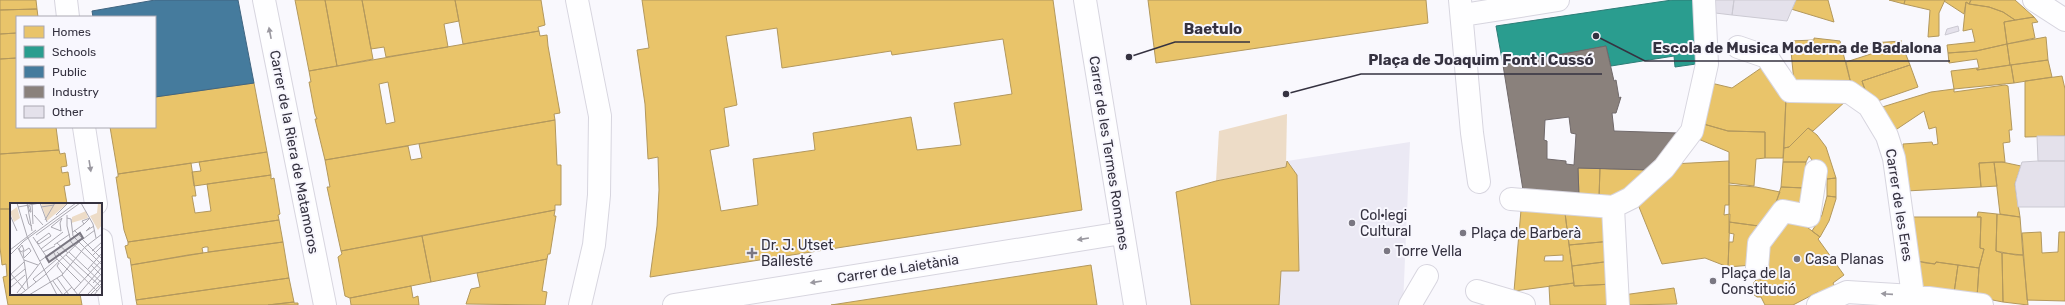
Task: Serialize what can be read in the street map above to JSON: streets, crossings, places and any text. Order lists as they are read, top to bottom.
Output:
{
  "streets": {
    "street": [
      "Carrer de la Riera de Matamoros",
      "Carrer de les Termes Romanes",
      "Carrer de les Eres",
      "Carrer de Laietània"
    ]
  },
  "crossings": [
    ["Carrer de les Termes Romanes", "Carrer de Laietània"]
  ],
  "one_way": ["Carrer de la Riera de Matamoros", "Carrer de Laietània"],
  "places": {
    "other": [
      "Escola de Musica Moderna de Badalona",
      "Baetulo",
      "Plaça de Joaquim Font i Cussó",
      "Col·legi Cultural",
      "Plaça de Barberà",
      "Torre Vella",
      "Casa Planas",
      "Plaça de la Constitució"
    ],
    "health": ["Dr. J. Utset Ballesté"]
  },
  "legend": [
    "Homes",
    "Schools",
    "Public",
    "Industry",
    "Other"
  ]
}
